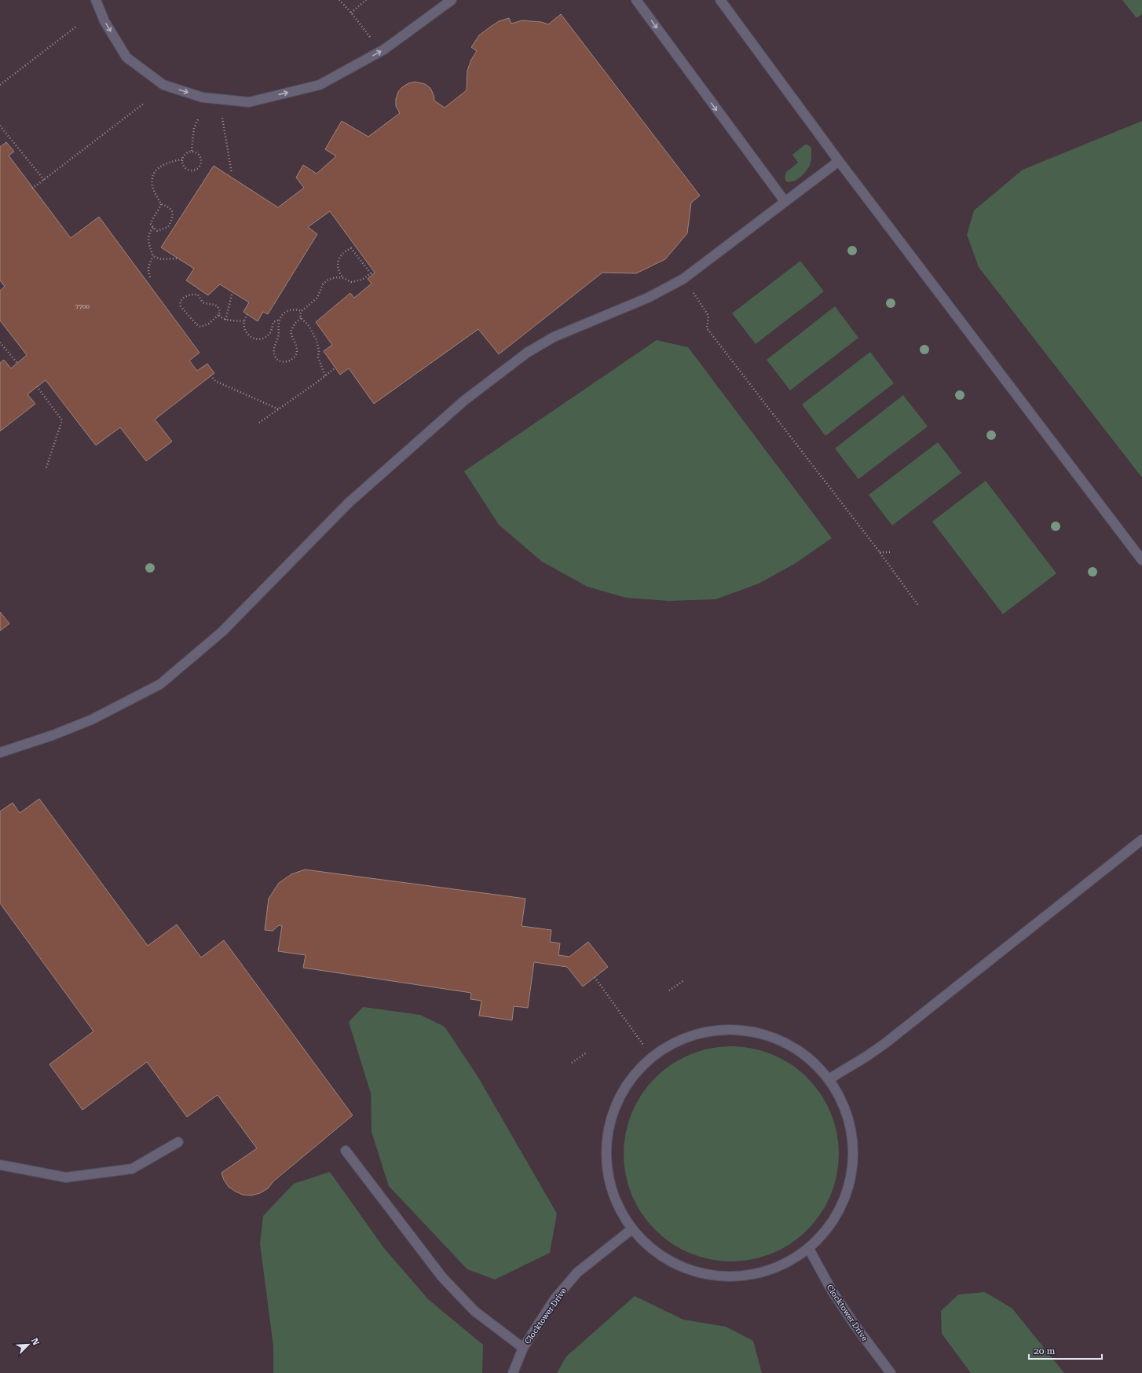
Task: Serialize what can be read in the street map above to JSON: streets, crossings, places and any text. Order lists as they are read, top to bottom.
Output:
{
  "streets": {
    "lane": ["Clocktower Drive"]
  },
  "house_numbers": ["7700"],
  "scale_bar": "20 m",
  "north": "top right"
}
